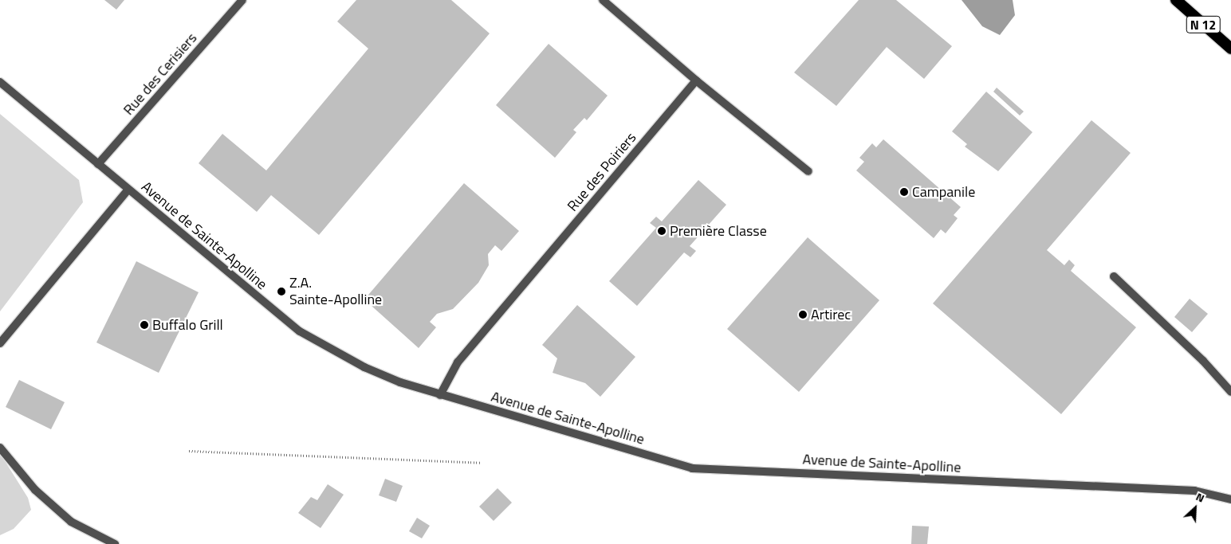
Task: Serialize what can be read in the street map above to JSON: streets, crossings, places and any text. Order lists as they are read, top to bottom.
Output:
{
  "streets": {
    "highway": ["N 12"],
    "street": ["Rue des Cerisiers", "Rue des Poiriers", "Avenue de Sainte-Apolline"]
  },
  "crossings": [
    ["Rue des Cerisiers", "Avenue de Sainte-Apolline"],
    ["Rue des Poiriers", "Avenue de Sainte-Apolline"]
  ],
  "places": [
    "Campanile",
    "Première Classe",
    "Z.A. Sainte-Apolline",
    "Artirec",
    "Buffalo Grill"
  ],
  "north": "top right"
}
